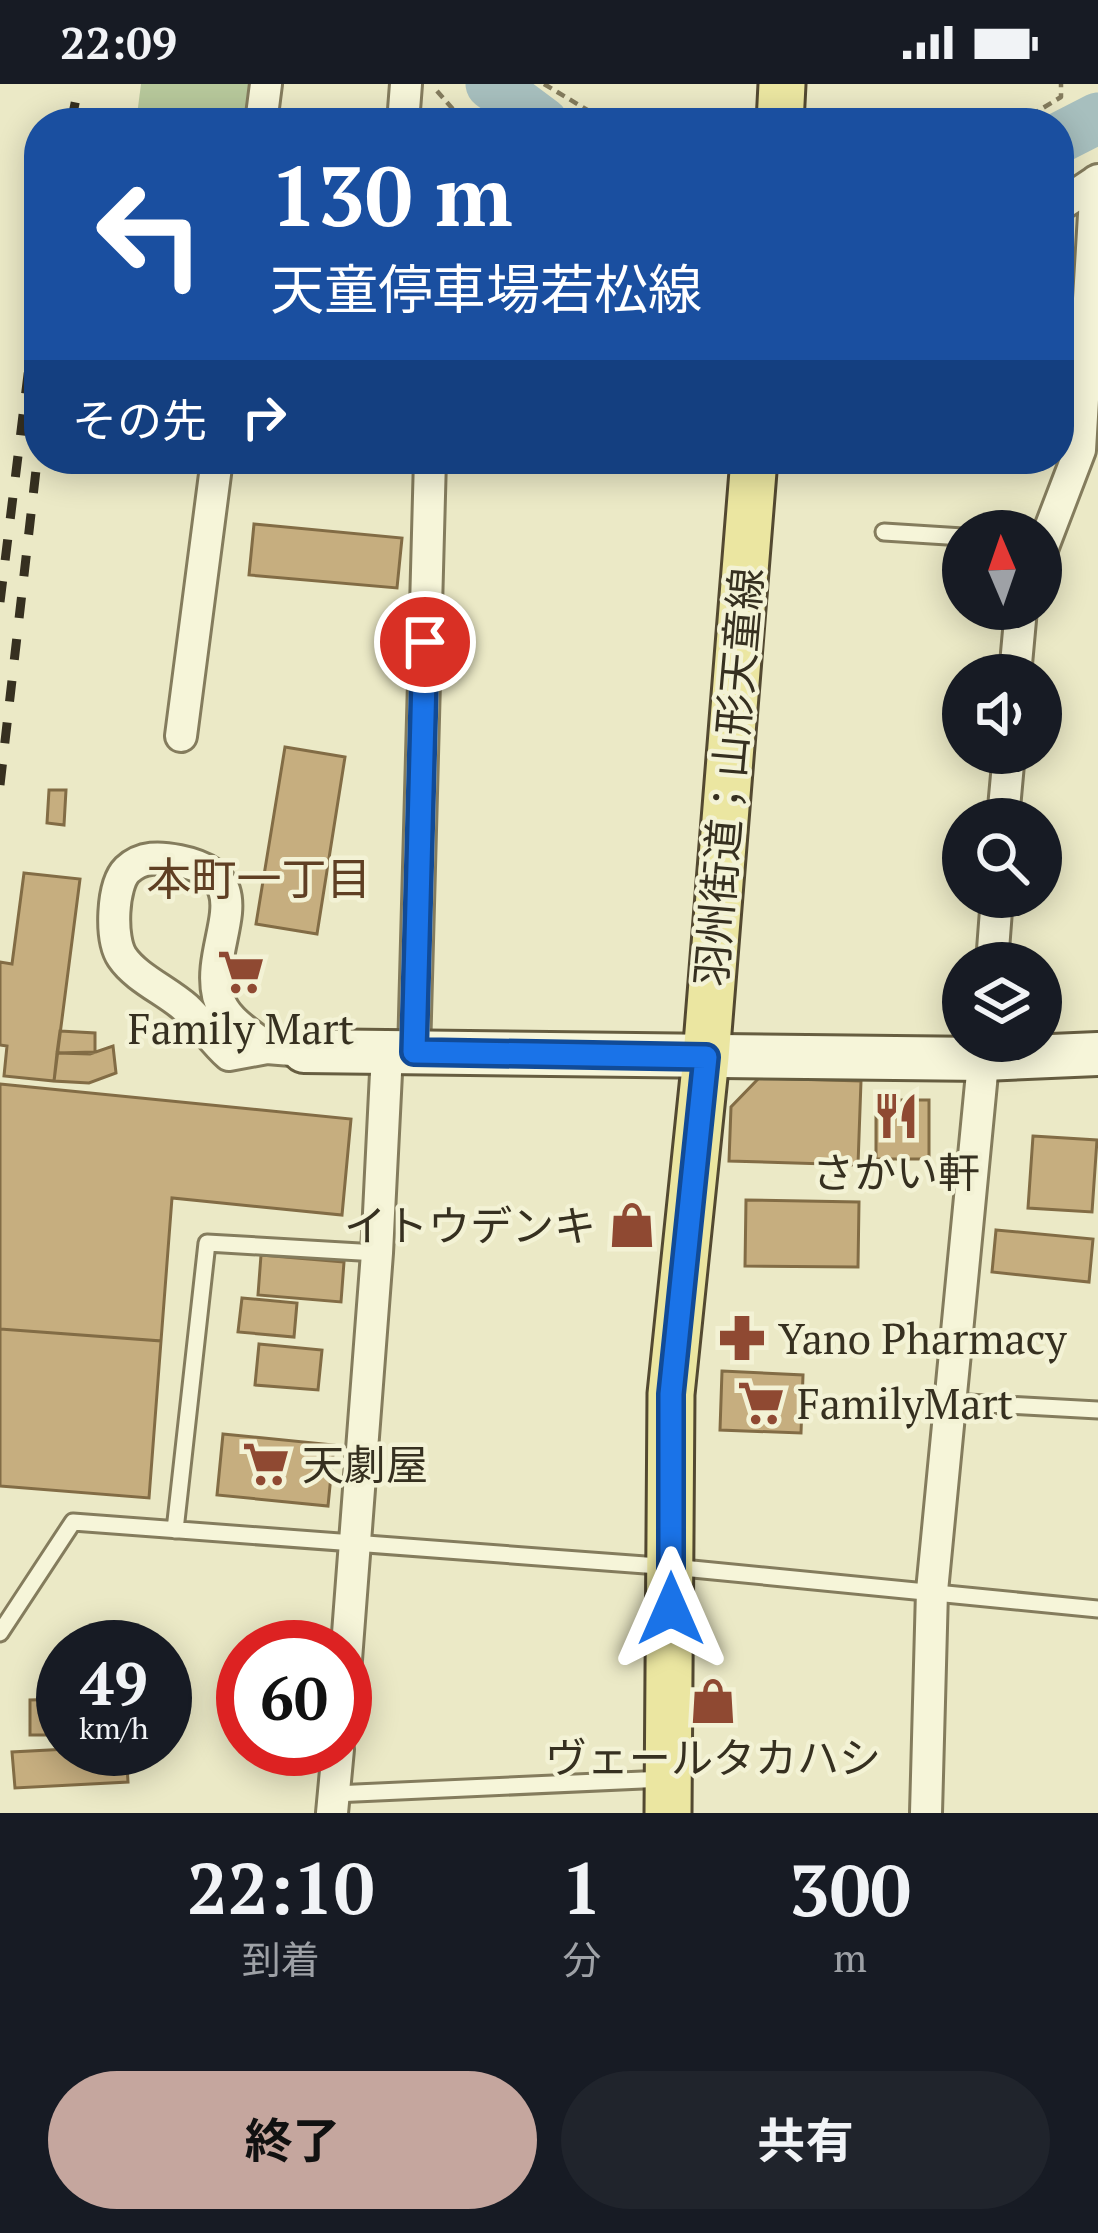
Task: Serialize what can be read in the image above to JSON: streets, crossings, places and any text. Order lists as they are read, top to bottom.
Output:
{
  "streets": {
    "main road": ["羽州街道；山形天童線"]
  },
  "districts": ["本町一丁目"],
  "places": {
    "supermarket": ["Family Mart", "FamilyMart", "天劇屋"],
    "restaurant": ["さかい軒"],
    "shop": ["イトウデンキ", "ヴェールタカハシ"],
    "pharmacy": ["Yano Pharmacy"]
  },
  "north": "top",
  "page": {
    "status": "22:09",
    "turn": ["130 m", "天童停車場若松線"],
    "then": "その先",
    "speed": "49 km/h",
    "limit": "60",
    "eta": [
      "22:10",
      "到着",
      "1",
      "分",
      "300",
      "m"
    ],
    "buttons": ["終了", "共有"]
  }
}
